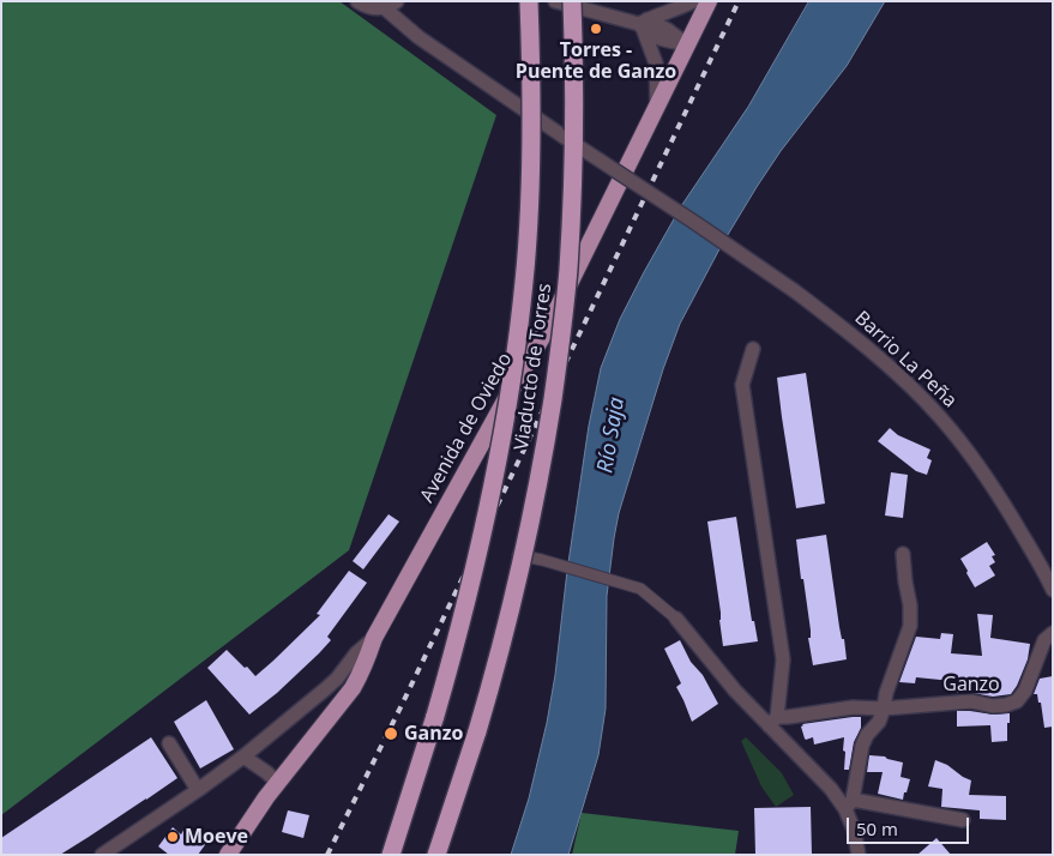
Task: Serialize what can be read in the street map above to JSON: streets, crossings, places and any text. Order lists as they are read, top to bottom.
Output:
{
  "streets": {
    "highway": ["Viaducto de Torres", "Avenida de Oviedo"],
    "street": ["Barrio La Peña", "Ganzo"]
  },
  "water": ["Río Saja"],
  "places": ["Torres - Puente de Ganzo", "Ganzo", "Moeve"],
  "scale_bar": "50 m"
}
